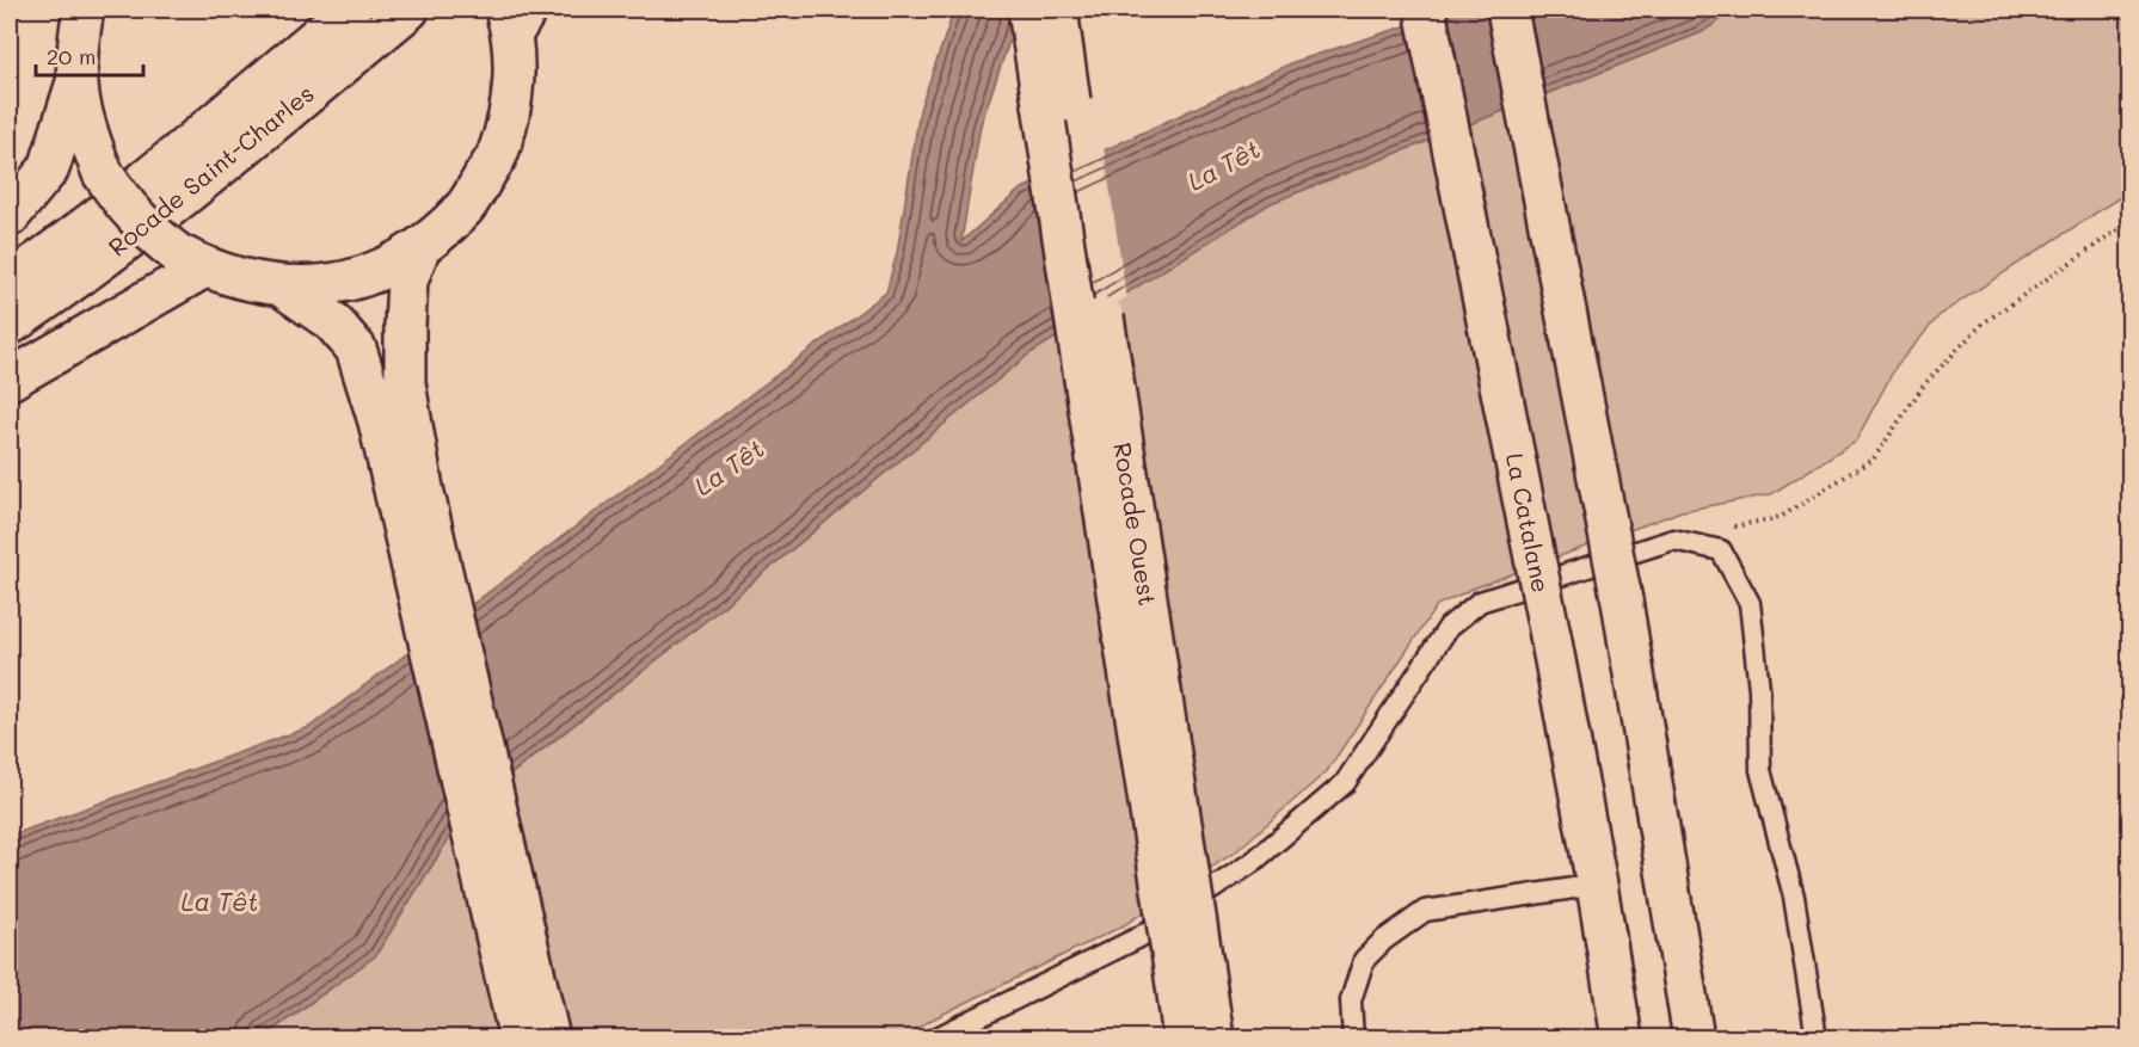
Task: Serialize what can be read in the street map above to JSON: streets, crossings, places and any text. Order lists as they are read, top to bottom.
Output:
{
  "streets": {
    "main road": ["Rocade Saint-Charles", "La Catalane", "Rocade Ouest"]
  },
  "water": ["La Têt"],
  "scale_bar": "20 m"
}
